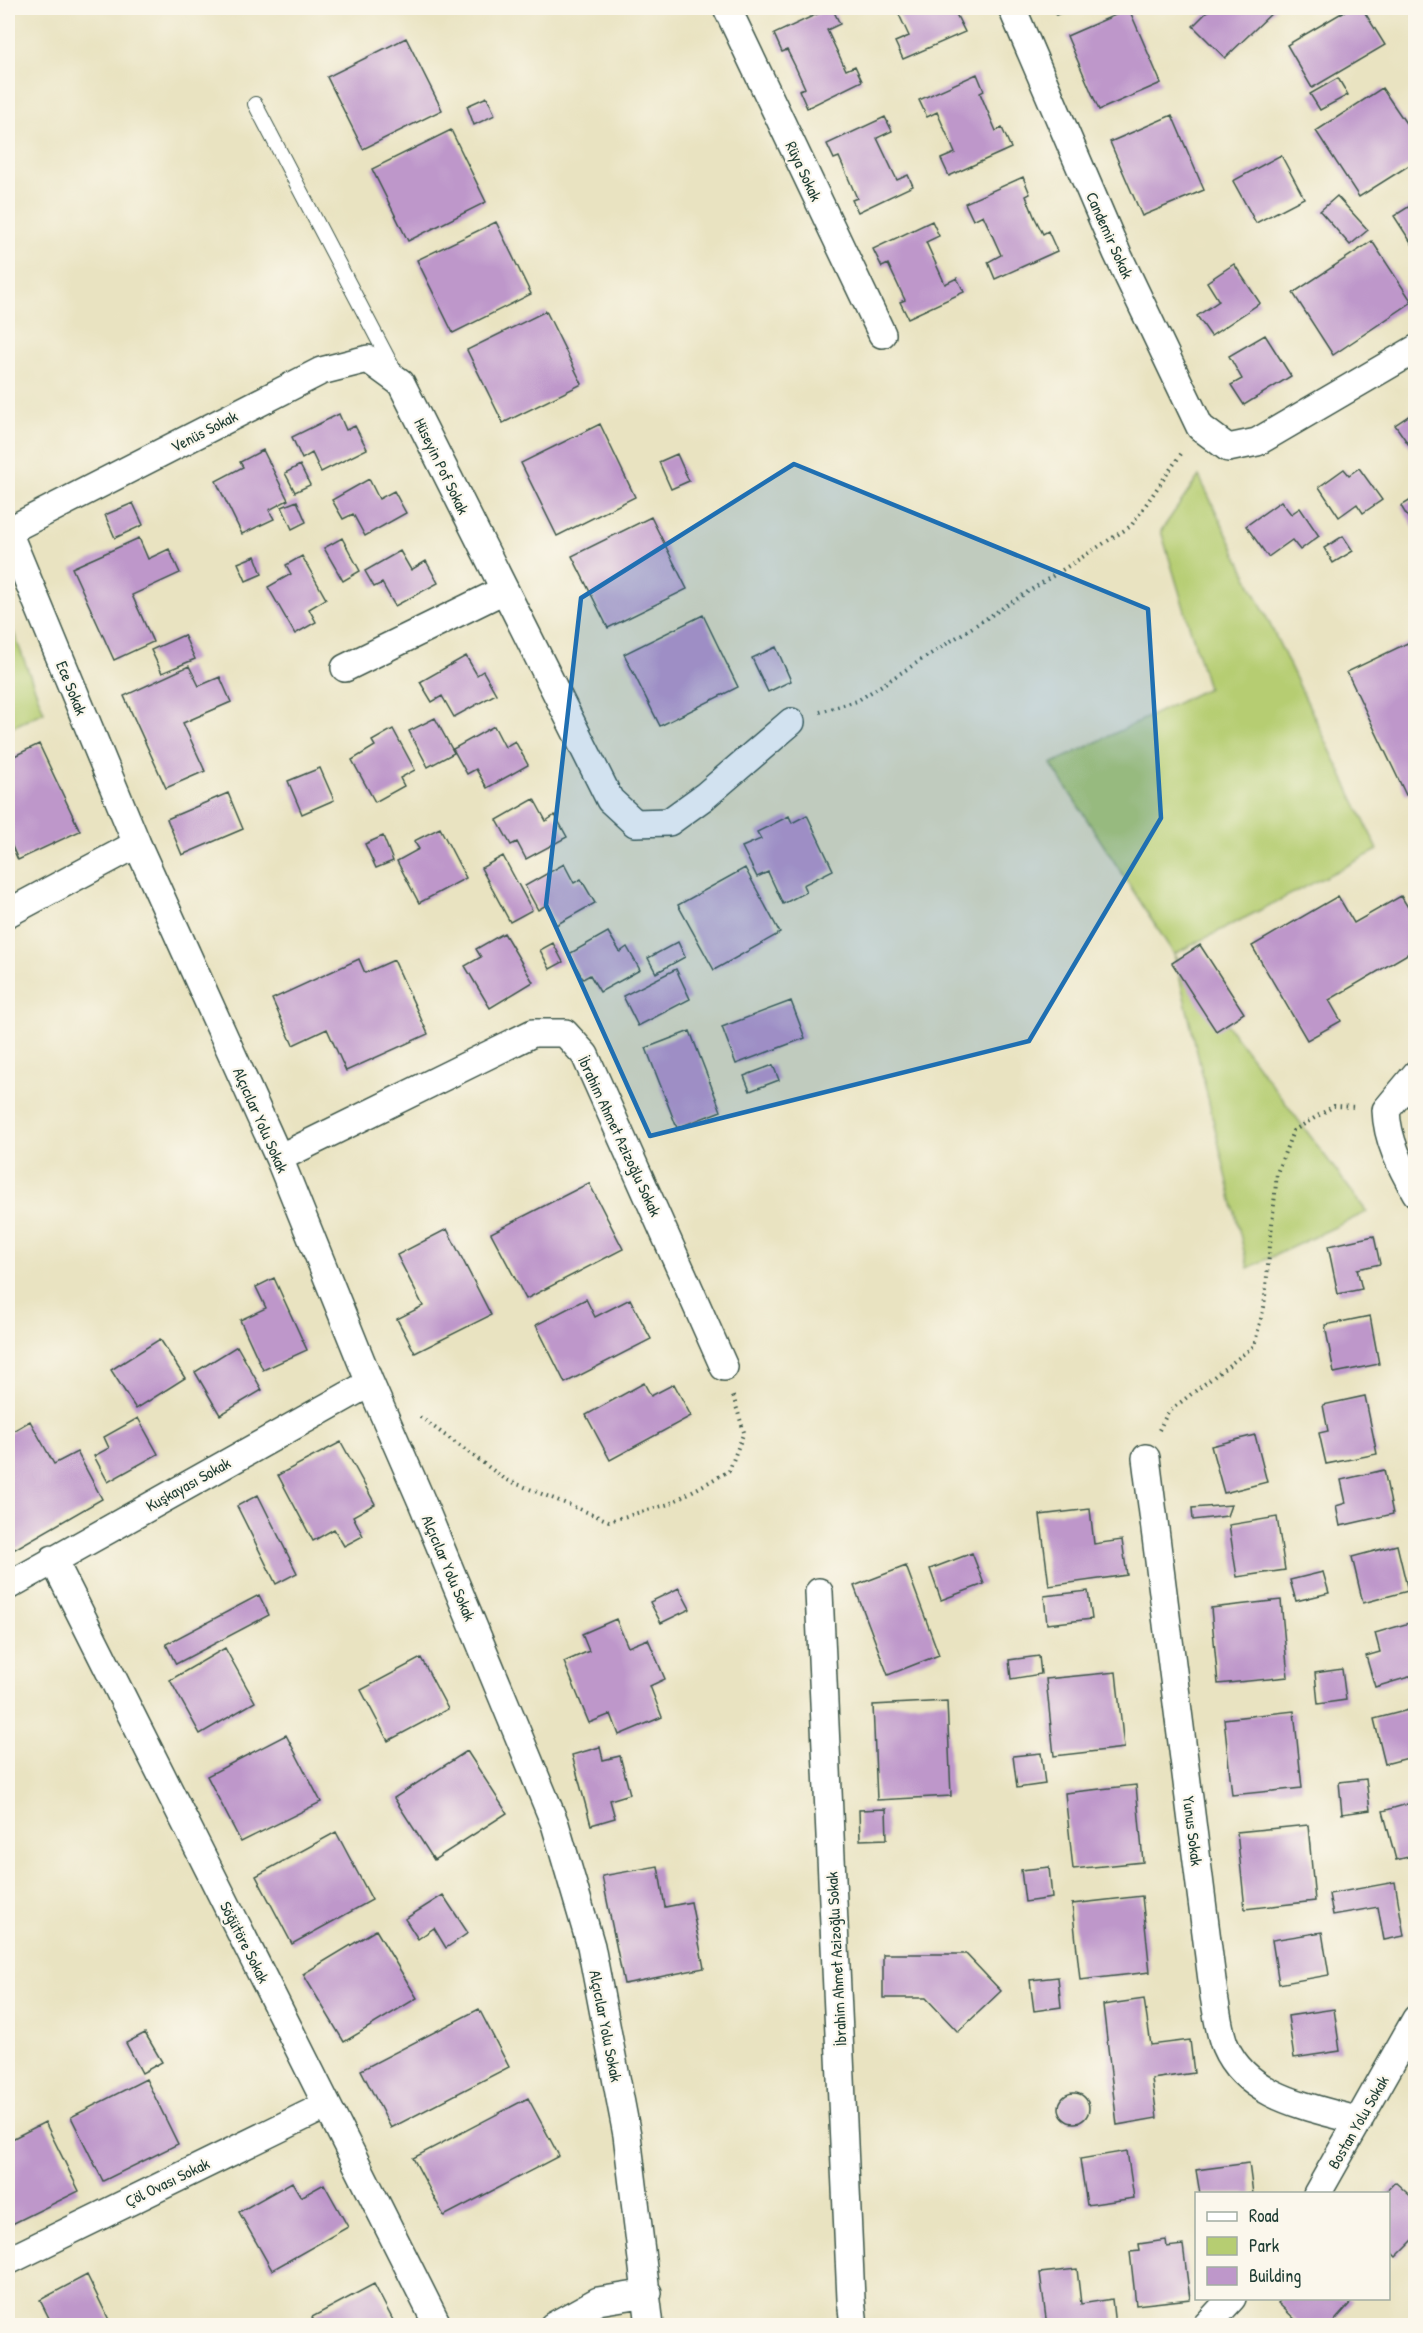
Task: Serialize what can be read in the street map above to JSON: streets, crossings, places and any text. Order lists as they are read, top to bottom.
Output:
{
  "streets": {
    "street": [
      "Rüya Sokak",
      "Candemir Sokak",
      "Venüs Sokak",
      "Hüseyin Pof Sokak",
      "Ece Sokak",
      "Alçıcılar Yolu Sokak",
      "İbrahim Ahmet Azizoğlu Sokak",
      "Kuşkayası Sokak",
      "Yunus Sokak",
      "Söğütöre Sokak",
      "Bostan Yolu Sokak",
      "Çöl Ovası Sokak"
    ]
  },
  "crossings": [
    ["Venüs Sokak", "Hüseyin Pof Sokak"],
    ["Venüs Sokak", "Ece Sokak"],
    ["Ece Sokak", "Alçıcılar Yolu Sokak"],
    ["Alçıcılar Yolu Sokak", "İbrahim Ahmet Azizoğlu Sokak"],
    ["Alçıcılar Yolu Sokak", "Kuşkayası Sokak"],
    ["Kuşkayası Sokak", "Söğütöre Sokak"],
    ["Yunus Sokak", "Bostan Yolu Sokak"],
    ["Söğütöre Sokak", "Çöl Ovası Sokak"]
  ],
  "legend": ["Road", "Park", "Building"]
}
